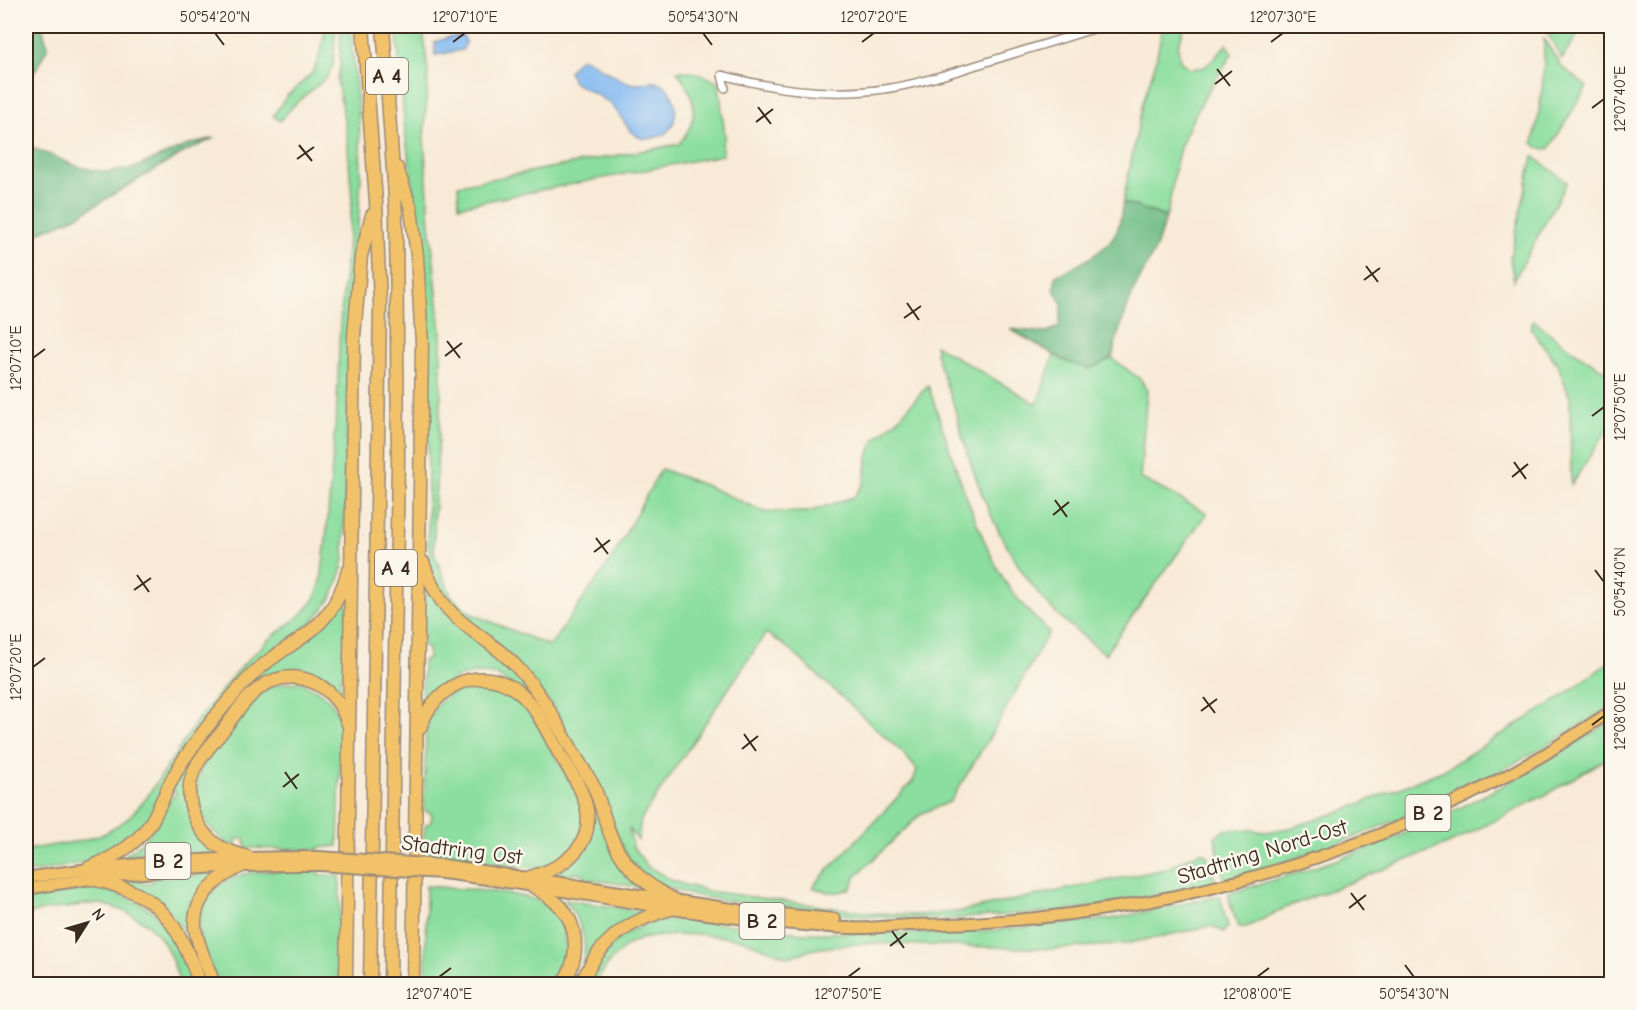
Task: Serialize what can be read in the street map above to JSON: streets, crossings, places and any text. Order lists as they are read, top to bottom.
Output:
{
  "streets": {
    "highway": [
      "A 4",
      "B 2",
      "Stadtring Ost",
      "Stadtring Nord-Ost"
    ]
  },
  "crossings": [
    ["B 2", "Stadtring Ost"],
    ["B 2", "Stadtring Nord-Ost"]
  ],
  "north": "top right",
  "coordinates": [
    "50°54'20\"N",
    "12°07'10\"E",
    "50°54'30\"N",
    "12°07'20\"E",
    "12°07'30\"E",
    "12°07'40\"E",
    "12°07'50\"E",
    "50°54'40\"N",
    "12°08'00\"E"
  ]
}
